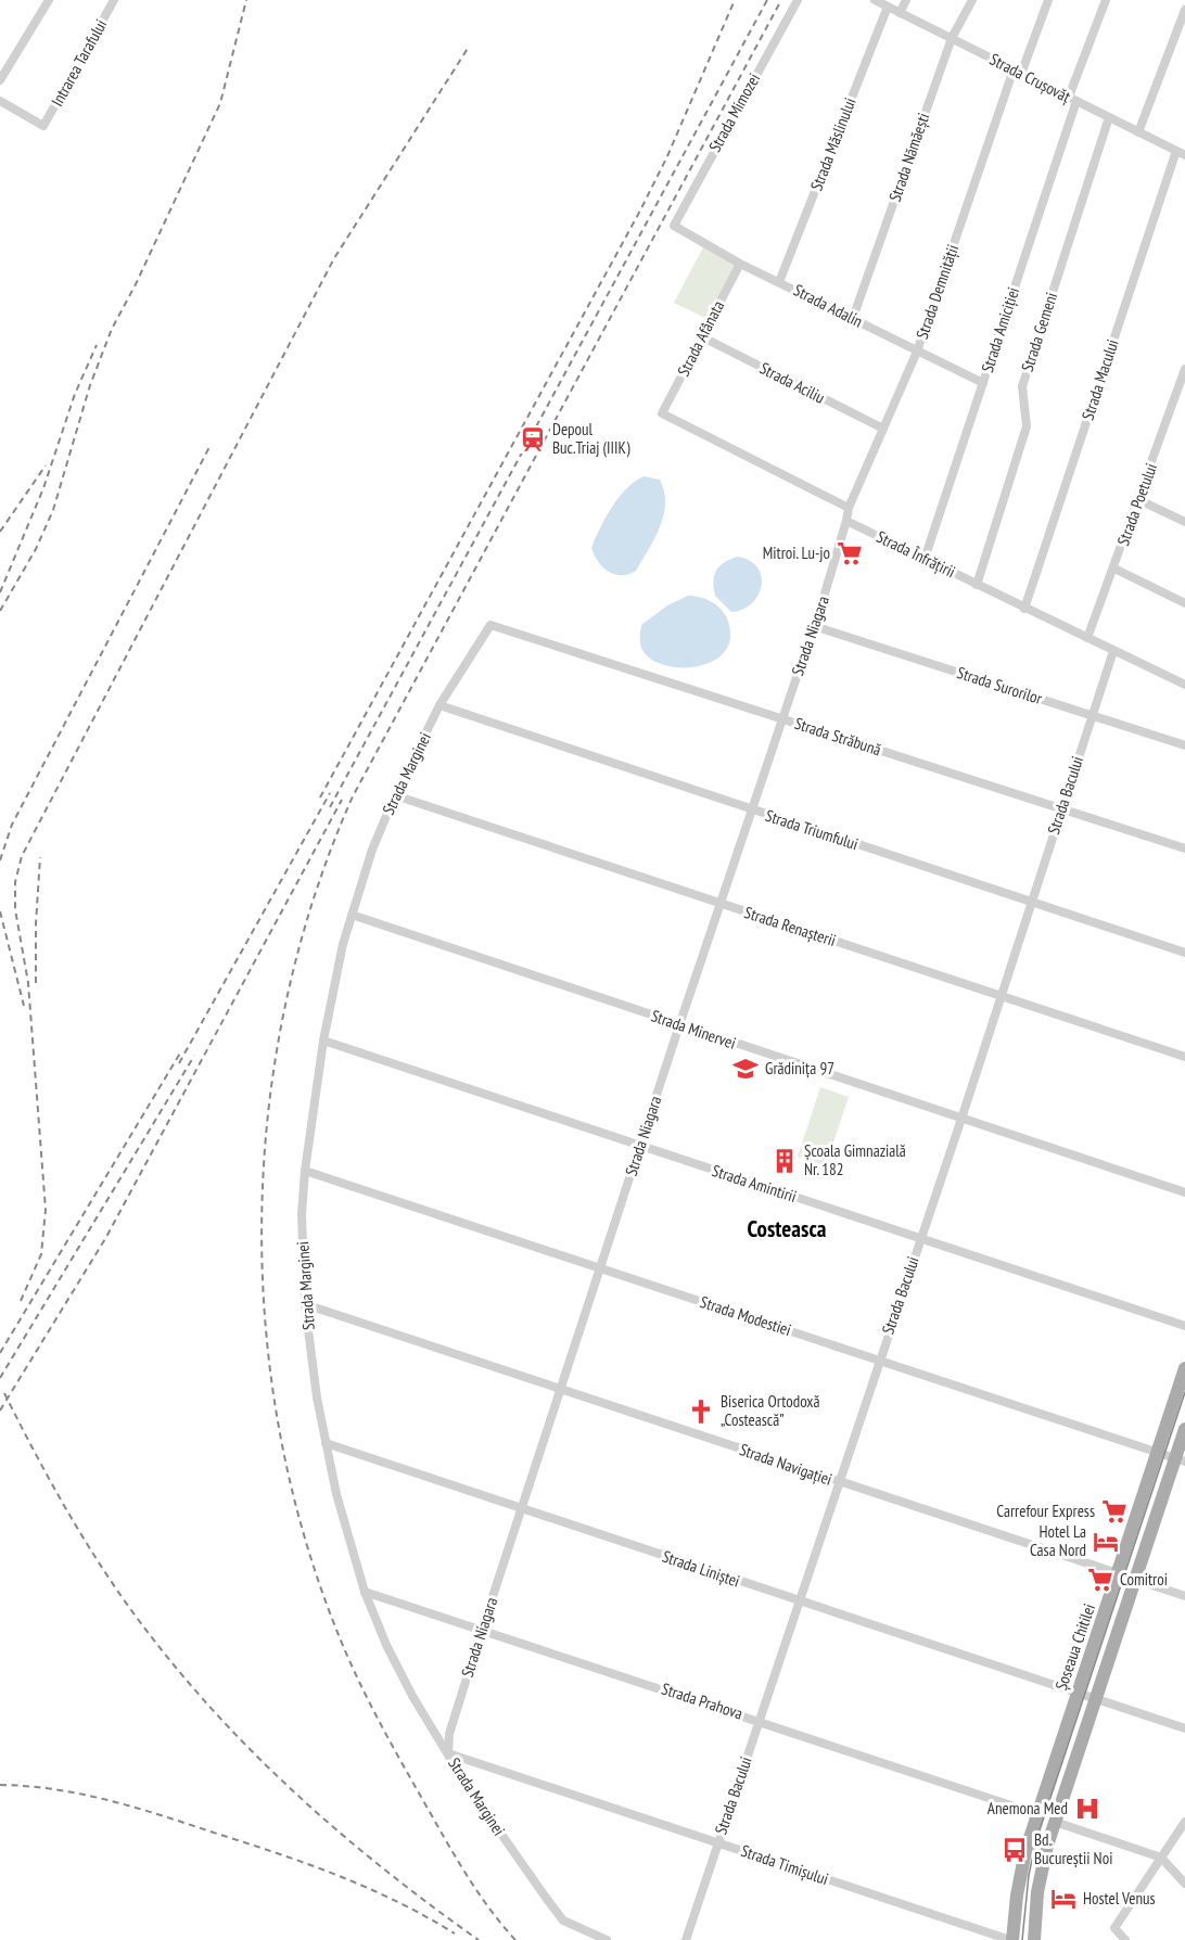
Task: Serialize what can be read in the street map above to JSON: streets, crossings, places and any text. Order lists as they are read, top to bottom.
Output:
{
  "streets": {
    "main road": ["Șoseaua Chitilei"],
    "street": [
      "Intrarea Tarafului",
      "Strada Crușovăț",
      "Strada Mimozei",
      "Strada Măslinului",
      "Strada Nămăești",
      "Strada Demnității",
      "Strada Adalin",
      "Strada Amiciției",
      "Strada Gemeni",
      "Strada Afânata",
      "Strada Macului",
      "Strada Aciliu",
      "Strada Poetului",
      "Strada Înfrățirii",
      "Strada Niagara",
      "Strada Surorilor",
      "Strada Străbună",
      "Strada Marginei",
      "Strada Bacului",
      "Strada Triumfului",
      "Strada Renașterii",
      "Strada Minervei",
      "Strada Amintirii",
      "Strada Modestiei",
      "Strada Navigației",
      "Strada Liniștei",
      "Strada Prahova",
      "Strada Timișului"
    ]
  },
  "crossings": [
    ["Strada Crușovăț", "Strada Măslinului"],
    ["Strada Crușovăț", "Strada Nămăești"],
    ["Strada Crușovăț", "Strada Demnității"],
    ["Strada Crușovăț", "Strada Amiciției"],
    ["Strada Crușovăț", "Strada Gemeni"],
    ["Strada Crușovăț", "Strada Macului"],
    ["Strada Mimozei", "Strada Adalin"],
    ["Strada Măslinului", "Strada Adalin"],
    ["Strada Nămăești", "Strada Adalin"],
    ["Strada Demnității", "Strada Adalin"],
    ["Strada Demnității", "Strada Afânata"],
    ["Strada Demnității", "Strada Aciliu"],
    ["Strada Adalin", "Strada Amiciției"],
    ["Strada Adalin", "Strada Afânata"],
    ["Strada Amiciției", "Strada Înfrățirii"],
    ["Strada Gemeni", "Strada Înfrățirii"],
    ["Strada Afânata", "Strada Aciliu"],
    ["Strada Macului", "Strada Înfrățirii"],
    ["Strada Poetului", "Strada Înfrățirii"],
    ["Strada Înfrățirii", "Strada Niagara"],
    ["Strada Înfrățirii", "Strada Bacului"],
    ["Strada Niagara", "Strada Surorilor"],
    ["Strada Niagara", "Strada Străbună"],
    ["Strada Niagara", "Strada Marginei"],
    ["Strada Niagara", "Strada Triumfului"],
    ["Strada Niagara", "Strada Renașterii"],
    ["Strada Niagara", "Strada Minervei"],
    ["Strada Niagara", "Strada Amintirii"],
    ["Strada Niagara", "Strada Modestiei"],
    ["Strada Niagara", "Strada Navigației"],
    ["Strada Niagara", "Strada Liniștei"],
    ["Strada Niagara", "Strada Prahova"],
    ["Strada Niagara", "Strada Timișului"],
    ["Strada Surorilor", "Strada Bacului"],
    ["Strada Străbună", "Strada Marginei"],
    ["Strada Străbună", "Strada Bacului"],
    ["Strada Marginei", "Strada Triumfului"],
    ["Strada Marginei", "Strada Renașterii"],
    ["Strada Marginei", "Strada Minervei"],
    ["Strada Marginei", "Strada Amintirii"],
    ["Strada Marginei", "Strada Modestiei"],
    ["Strada Marginei", "Strada Navigației"],
    ["Strada Marginei", "Strada Liniștei"],
    ["Strada Marginei", "Strada Prahova"],
    ["Strada Marginei", "Strada Timișului"],
    ["Strada Bacului", "Strada Triumfului"],
    ["Strada Bacului", "Strada Renașterii"],
    ["Strada Bacului", "Strada Minervei"],
    ["Strada Bacului", "Strada Amintirii"],
    ["Strada Bacului", "Strada Modestiei"],
    ["Strada Bacului", "Strada Navigației"],
    ["Strada Bacului", "Strada Liniștei"],
    ["Strada Bacului", "Strada Prahova"],
    ["Strada Bacului", "Strada Timișului"],
    ["Strada Modestiei", "Șoseaua Chitilei"],
    ["Strada Navigației", "Șoseaua Chitilei"],
    ["Strada Liniștei", "Șoseaua Chitilei"],
    ["Șoseaua Chitilei", "Strada Prahova"],
    ["Șoseaua Chitilei", "Strada Timișului"]
  ],
  "districts": ["Costeasca"],
  "places": {
    "station": ["Depoul Buc.Triaj (IIIK)"],
    "supermarket": ["Mitroi. Lu-jo", "Carrefour Express", "Comitroi"],
    "school or university": ["Grădinița 97"],
    "building": ["Școala Gimnazială Nr. 182"],
    "church": ["Biserica Ortodoxă „Costească”"],
    "hotel": ["Hotel La Casa Nord", "Hostel Venus"],
    "hospital": ["Anemona Med"],
    "bus stop": ["Bd. Bucureștii Noi"]
  }
}
